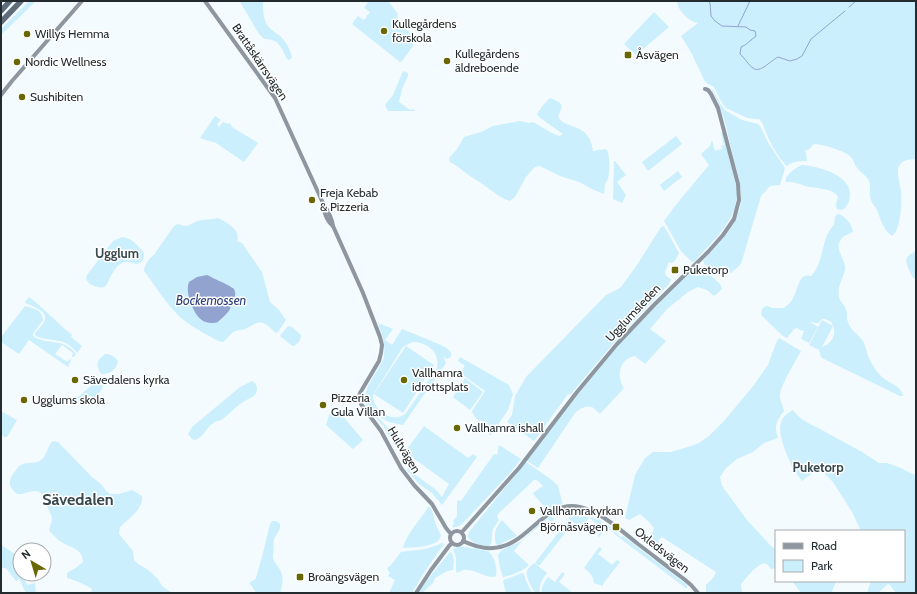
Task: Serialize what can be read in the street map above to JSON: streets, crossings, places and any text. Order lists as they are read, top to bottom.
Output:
{
  "streets": {
    "street": [
      "Brattåskärrsvägen",
      "Ugglumsleden",
      "Hultvägen",
      "Oxledsvägen"
    ]
  },
  "crossings": [
    ["Brattåskärrsvägen", "Hultvägen"],
    ["Ugglumsleden", "Hultvägen"],
    ["Ugglumsleden", "Oxledsvägen"],
    ["Hultvägen", "Oxledsvägen"]
  ],
  "districts": ["Ugglum", "Puketorp", "Sävedalen"],
  "water": ["Bockemossen"],
  "places": {
    "other": [
      "Kullegårdens förskola",
      "Willys Hemma",
      "Kullegårdens äldreboende",
      "Nordic Wellness",
      "Sushibiten",
      "Freja Kebab & Pizzeria",
      "Sävedalens kyrka",
      "Vallhamra idrottsplats",
      "Ugglums skola",
      "Pizzeria Gula Villan",
      "Vallhamra ishall",
      "Vallhamrakyrkan"
    ],
    "transit": [
      "Åsvägen",
      "Puketorp",
      "Björnåsvägen",
      "Broängsvägen"
    ]
  },
  "legend": ["Road", "Park"],
  "north": "top left"
}
